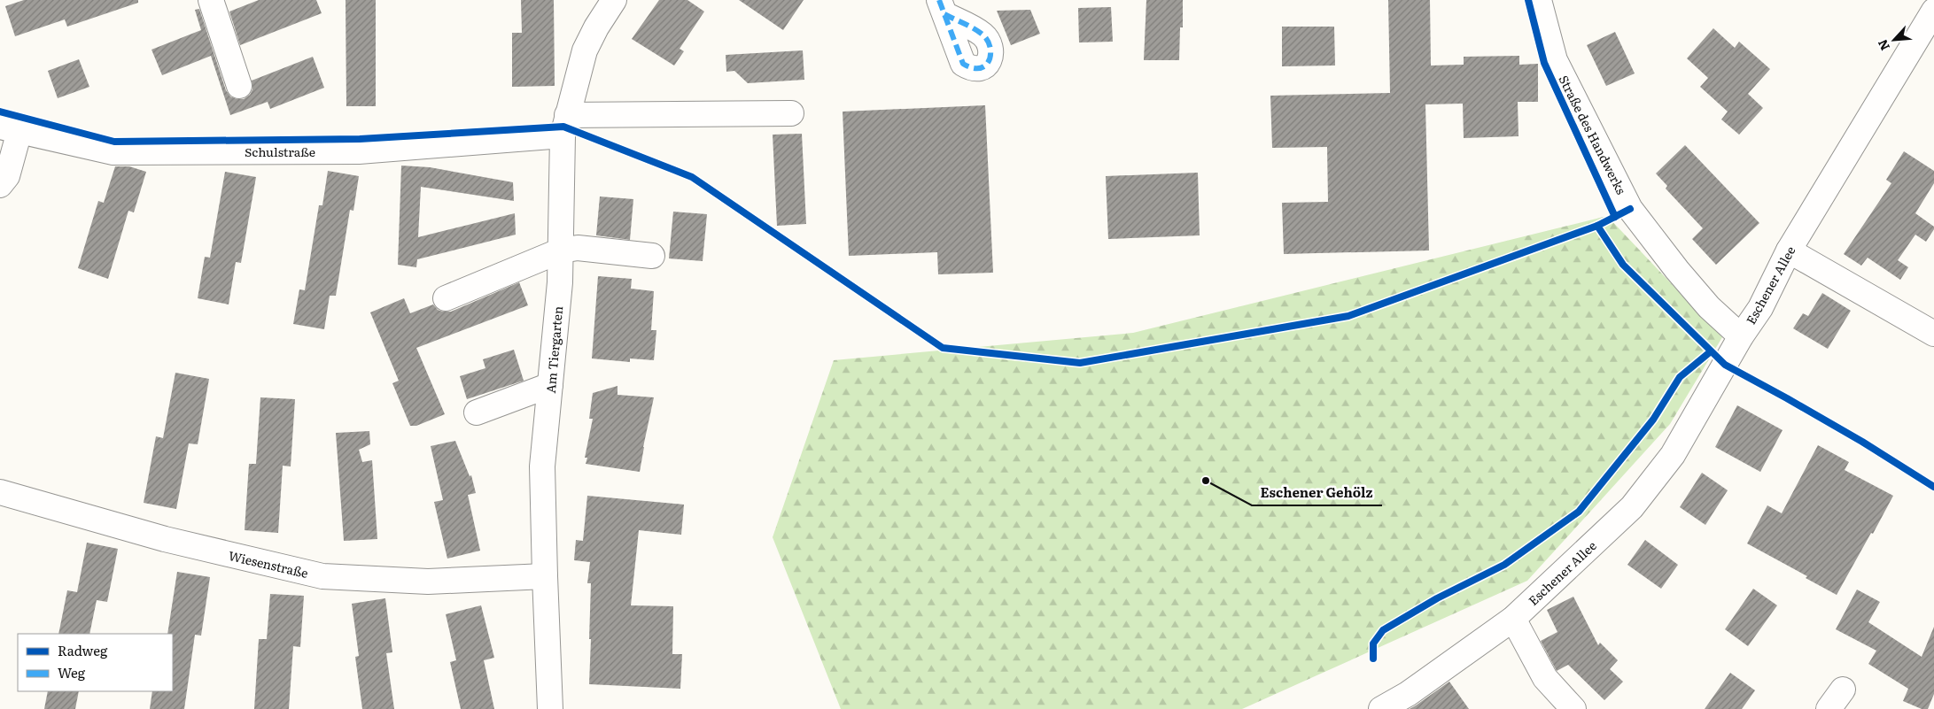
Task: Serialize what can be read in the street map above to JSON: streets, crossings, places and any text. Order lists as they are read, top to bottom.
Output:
{
  "streets": {
    "street": [
      "Straße des Handwerks",
      "Schulstraße",
      "Eschener Allee",
      "Am Tiergarten",
      "Wiesenstraße"
    ]
  },
  "crossings": [
    ["Straße des Handwerks", "Eschener Allee"],
    ["Schulstraße", "Am Tiergarten"],
    ["Am Tiergarten", "Wiesenstraße"]
  ],
  "places": ["Eschener Gehölz"],
  "legend": ["Radweg", "Weg"],
  "north": "bottom left"
}
